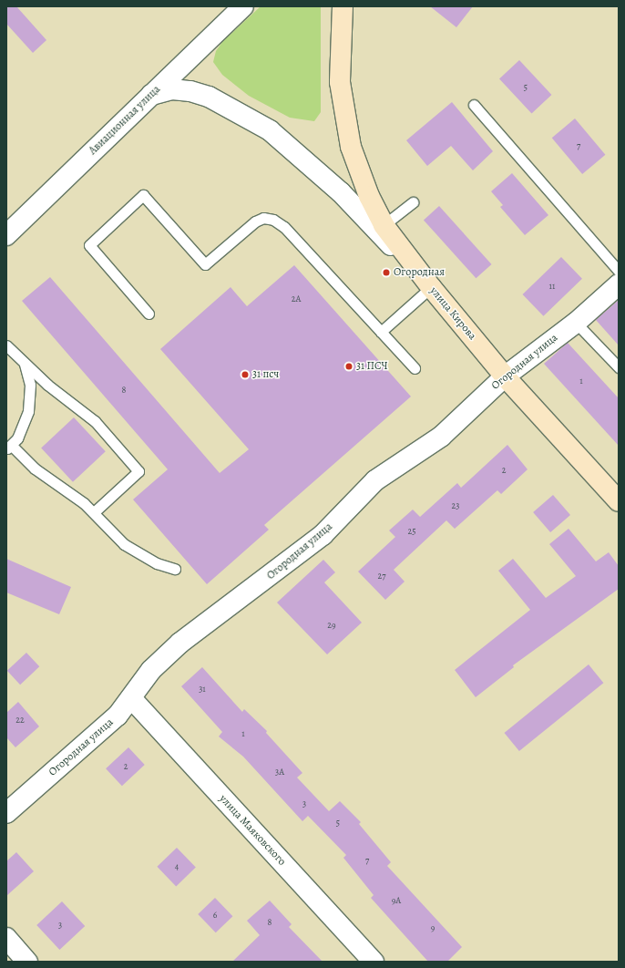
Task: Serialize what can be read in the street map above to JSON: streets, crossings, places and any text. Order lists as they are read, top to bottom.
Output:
{
  "streets": {
    "main road": ["улица Кирова"],
    "street": ["Авиационная улица", "Огородная улица", "улица Маяковского"]
  },
  "crossings": [
    ["улица Кирова", "Огородная улица"],
    ["Огородная улица", "улица Маяковского"]
  ],
  "places": ["Огородная", "31 ПСЧ", "31 псч"],
  "house_numbers": [
    "5",
    "7",
    "11",
    "2А",
    "1",
    "8",
    "2",
    "23",
    "25",
    "27",
    "29",
    "31",
    "22",
    "1",
    "2",
    "3А",
    "3",
    "5",
    "7",
    "4",
    "9А",
    "6",
    "8",
    "3",
    "9"
  ]
}
